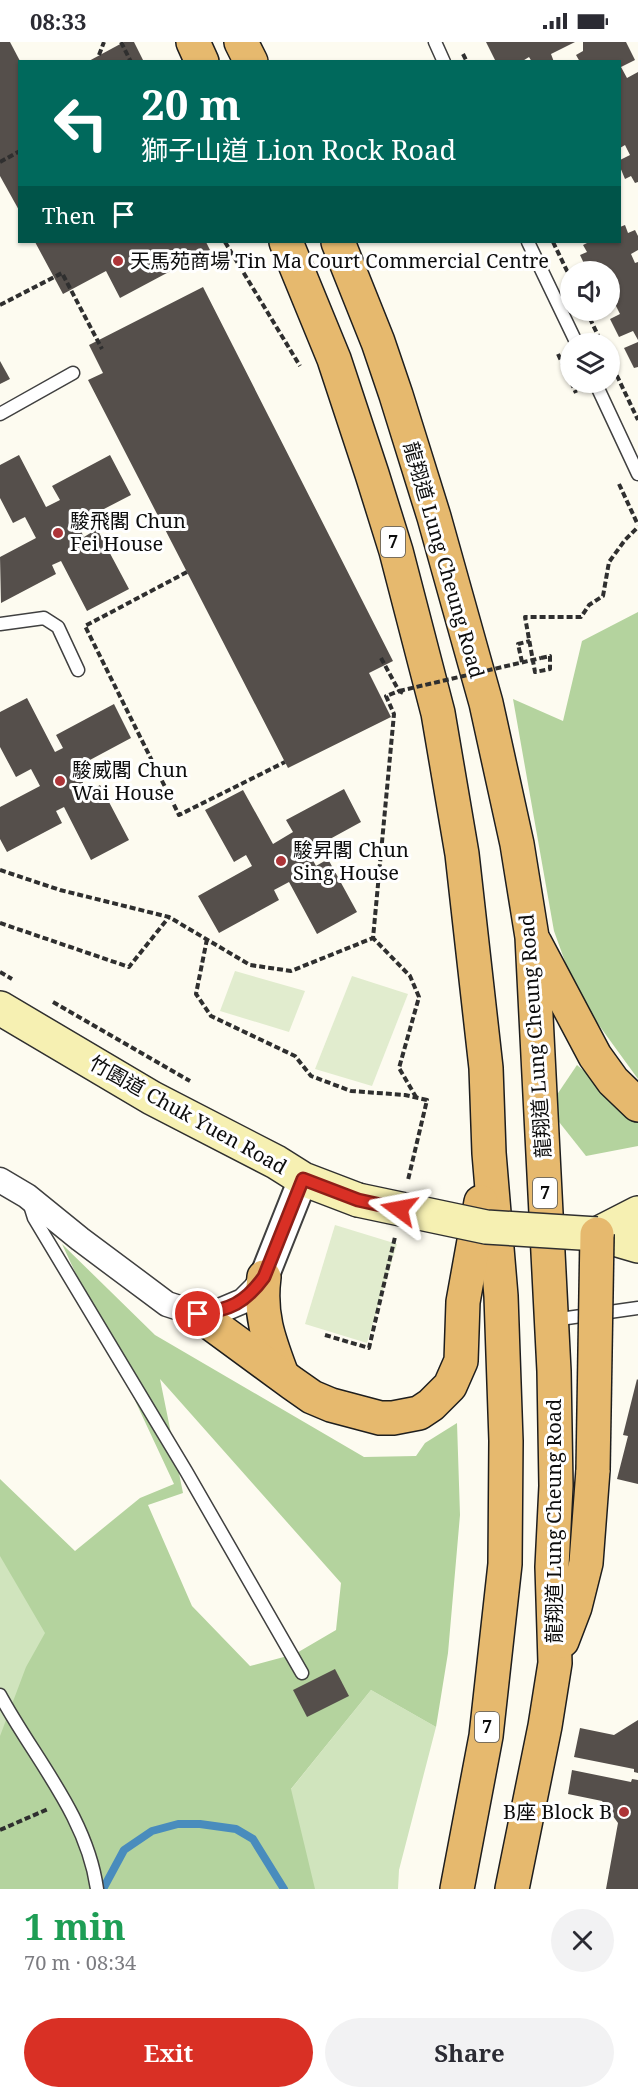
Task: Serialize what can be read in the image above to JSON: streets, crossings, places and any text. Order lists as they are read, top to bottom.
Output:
{
  "streets": {
    "highway": ["7", "龍翔道 Lung Cheung Road"],
    "main road": ["竹園道 Chuk Yuen Road"]
  },
  "places": [
    "天馬苑商場 Tin Ma Court Commercial Centre",
    "駿飛閣 Chun Fei House",
    "駿威閣 Chun Wai House",
    "駿昇閣 Chun Sing House",
    "B座 Block B"
  ],
  "page": {
    "status": "08:33",
    "turn": ["20 m", "獅子山道 Lion Rock Road"],
    "then": "Then",
    "heading": ["1 min", "70 m · 08:34"],
    "buttons": ["Exit", "Share"]
  }
}
